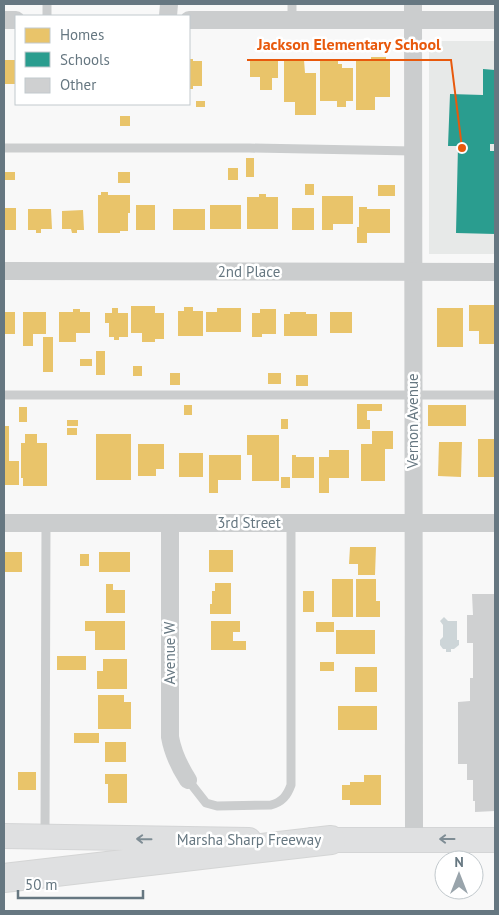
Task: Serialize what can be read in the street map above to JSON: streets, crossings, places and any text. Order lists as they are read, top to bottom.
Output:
{
  "streets": {
    "main road": ["Marsha Sharp Freeway"],
    "street": [
      "2nd Place",
      "Vernon Avenue",
      "3rd Street",
      "Avenue W"
    ]
  },
  "crossings": [
    ["2nd Place", "Vernon Avenue"],
    ["Vernon Avenue", "3rd Street"],
    ["Vernon Avenue", "Marsha Sharp Freeway"],
    ["3rd Street", "Avenue W"]
  ],
  "one_way": ["Marsha Sharp Freeway"],
  "places": ["Jackson Elementary School"],
  "legend": ["Homes", "Schools", "Other"],
  "scale_bar": "50 m",
  "north": "top"
}
